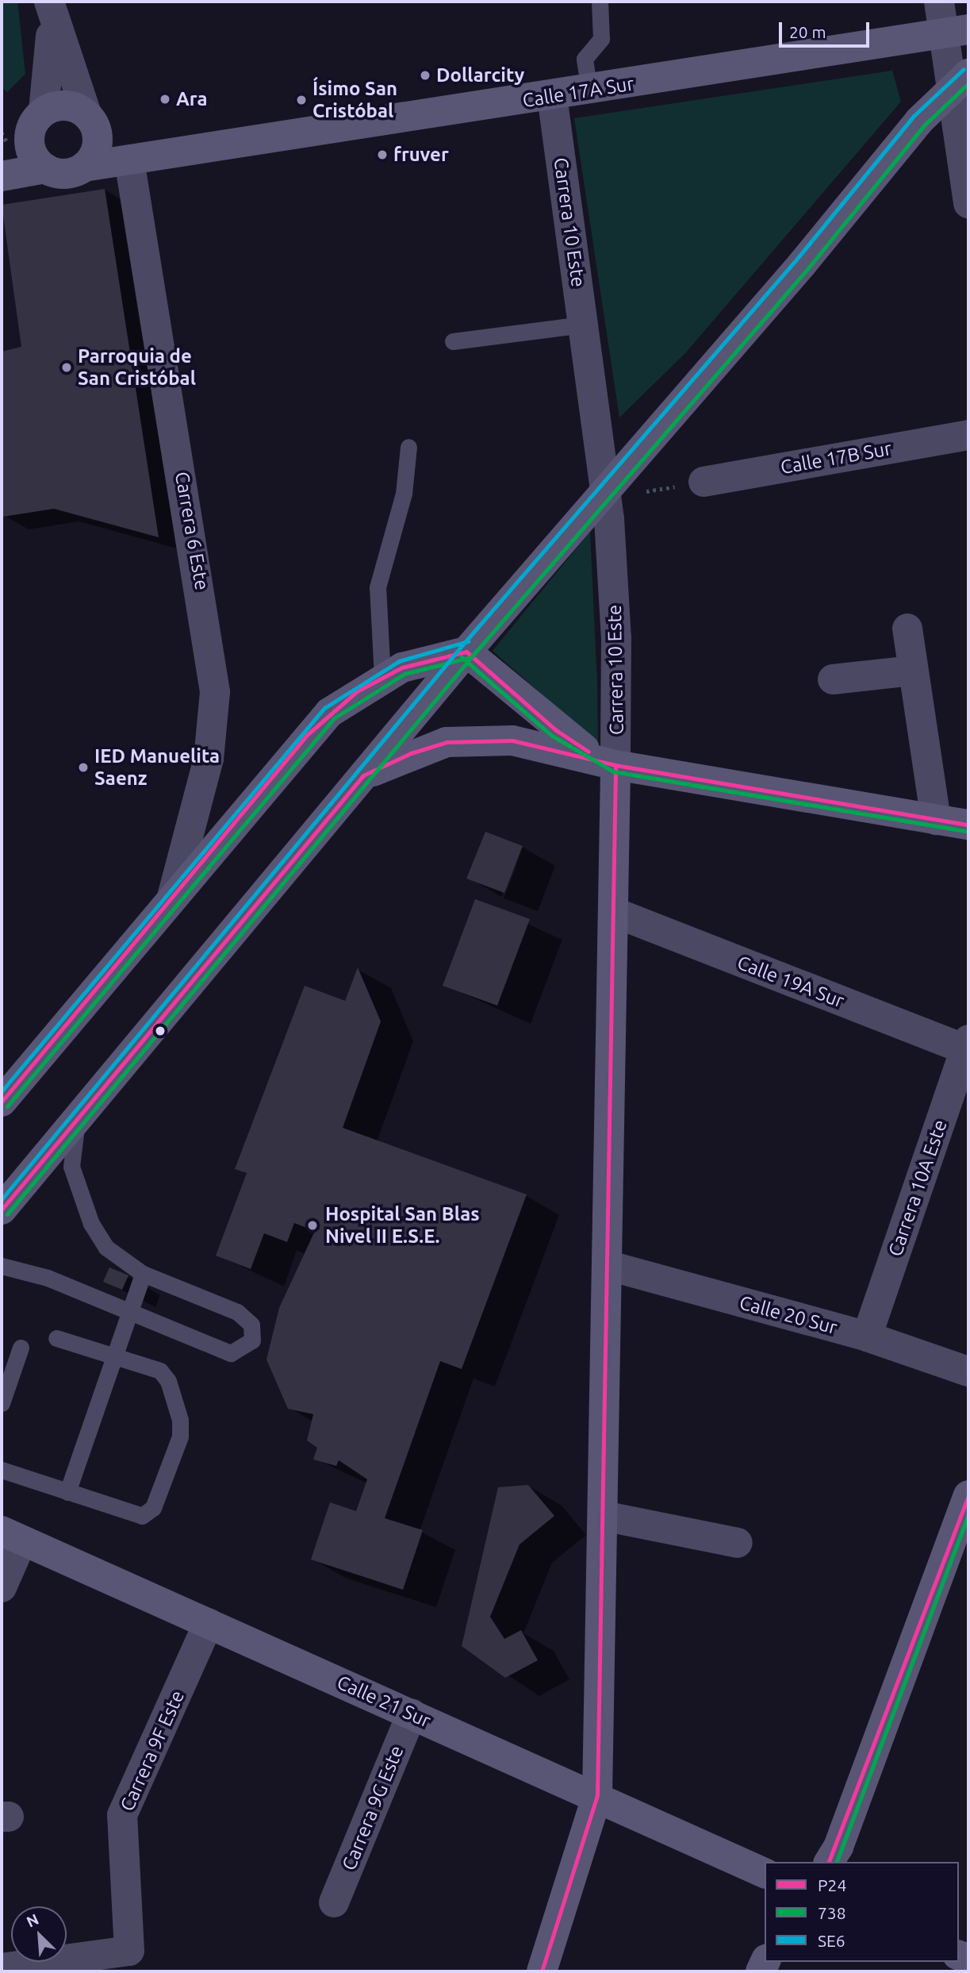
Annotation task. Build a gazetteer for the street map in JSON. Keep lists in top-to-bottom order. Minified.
{"streets":{"street":["Calle 17A Sur","Carrera 10 Este","Calle 17B Sur","Carrera 6 Este","Calle 19A Sur","Carrera 10A Este","Calle 20 Sur","Calle 21 Sur","Carrera 9F Este","Carrera 9G Este"]},"crossings":[["Calle 17A Sur","Carrera 10 Este"],["Calle 17A Sur","Carrera 6 Este"],["Carrera 10 Este","Calle 19A Sur"],["Carrera 10 Este","Calle 20 Sur"],["Carrera 10 Este","Calle 21 Sur"],["Calle 19A Sur","Carrera 10A Este"],["Carrera 10A Este","Calle 20 Sur"],["Calle 21 Sur","Carrera 9F Este"],["Calle 21 Sur","Carrera 9G Este"]],"places":["Dollarcity","Ara","Ísimo San Cristóbal","fruver","Parroquia de San Cristóbal","IED Manuelita Saenz","Hospital San Blas Nivel II E.S.E."],"lines":["transit line SE6","transit line 738","transit line P24"],"legend":["P24","738","SE6"],"scale_bar":"20 m","north":"top left"}
